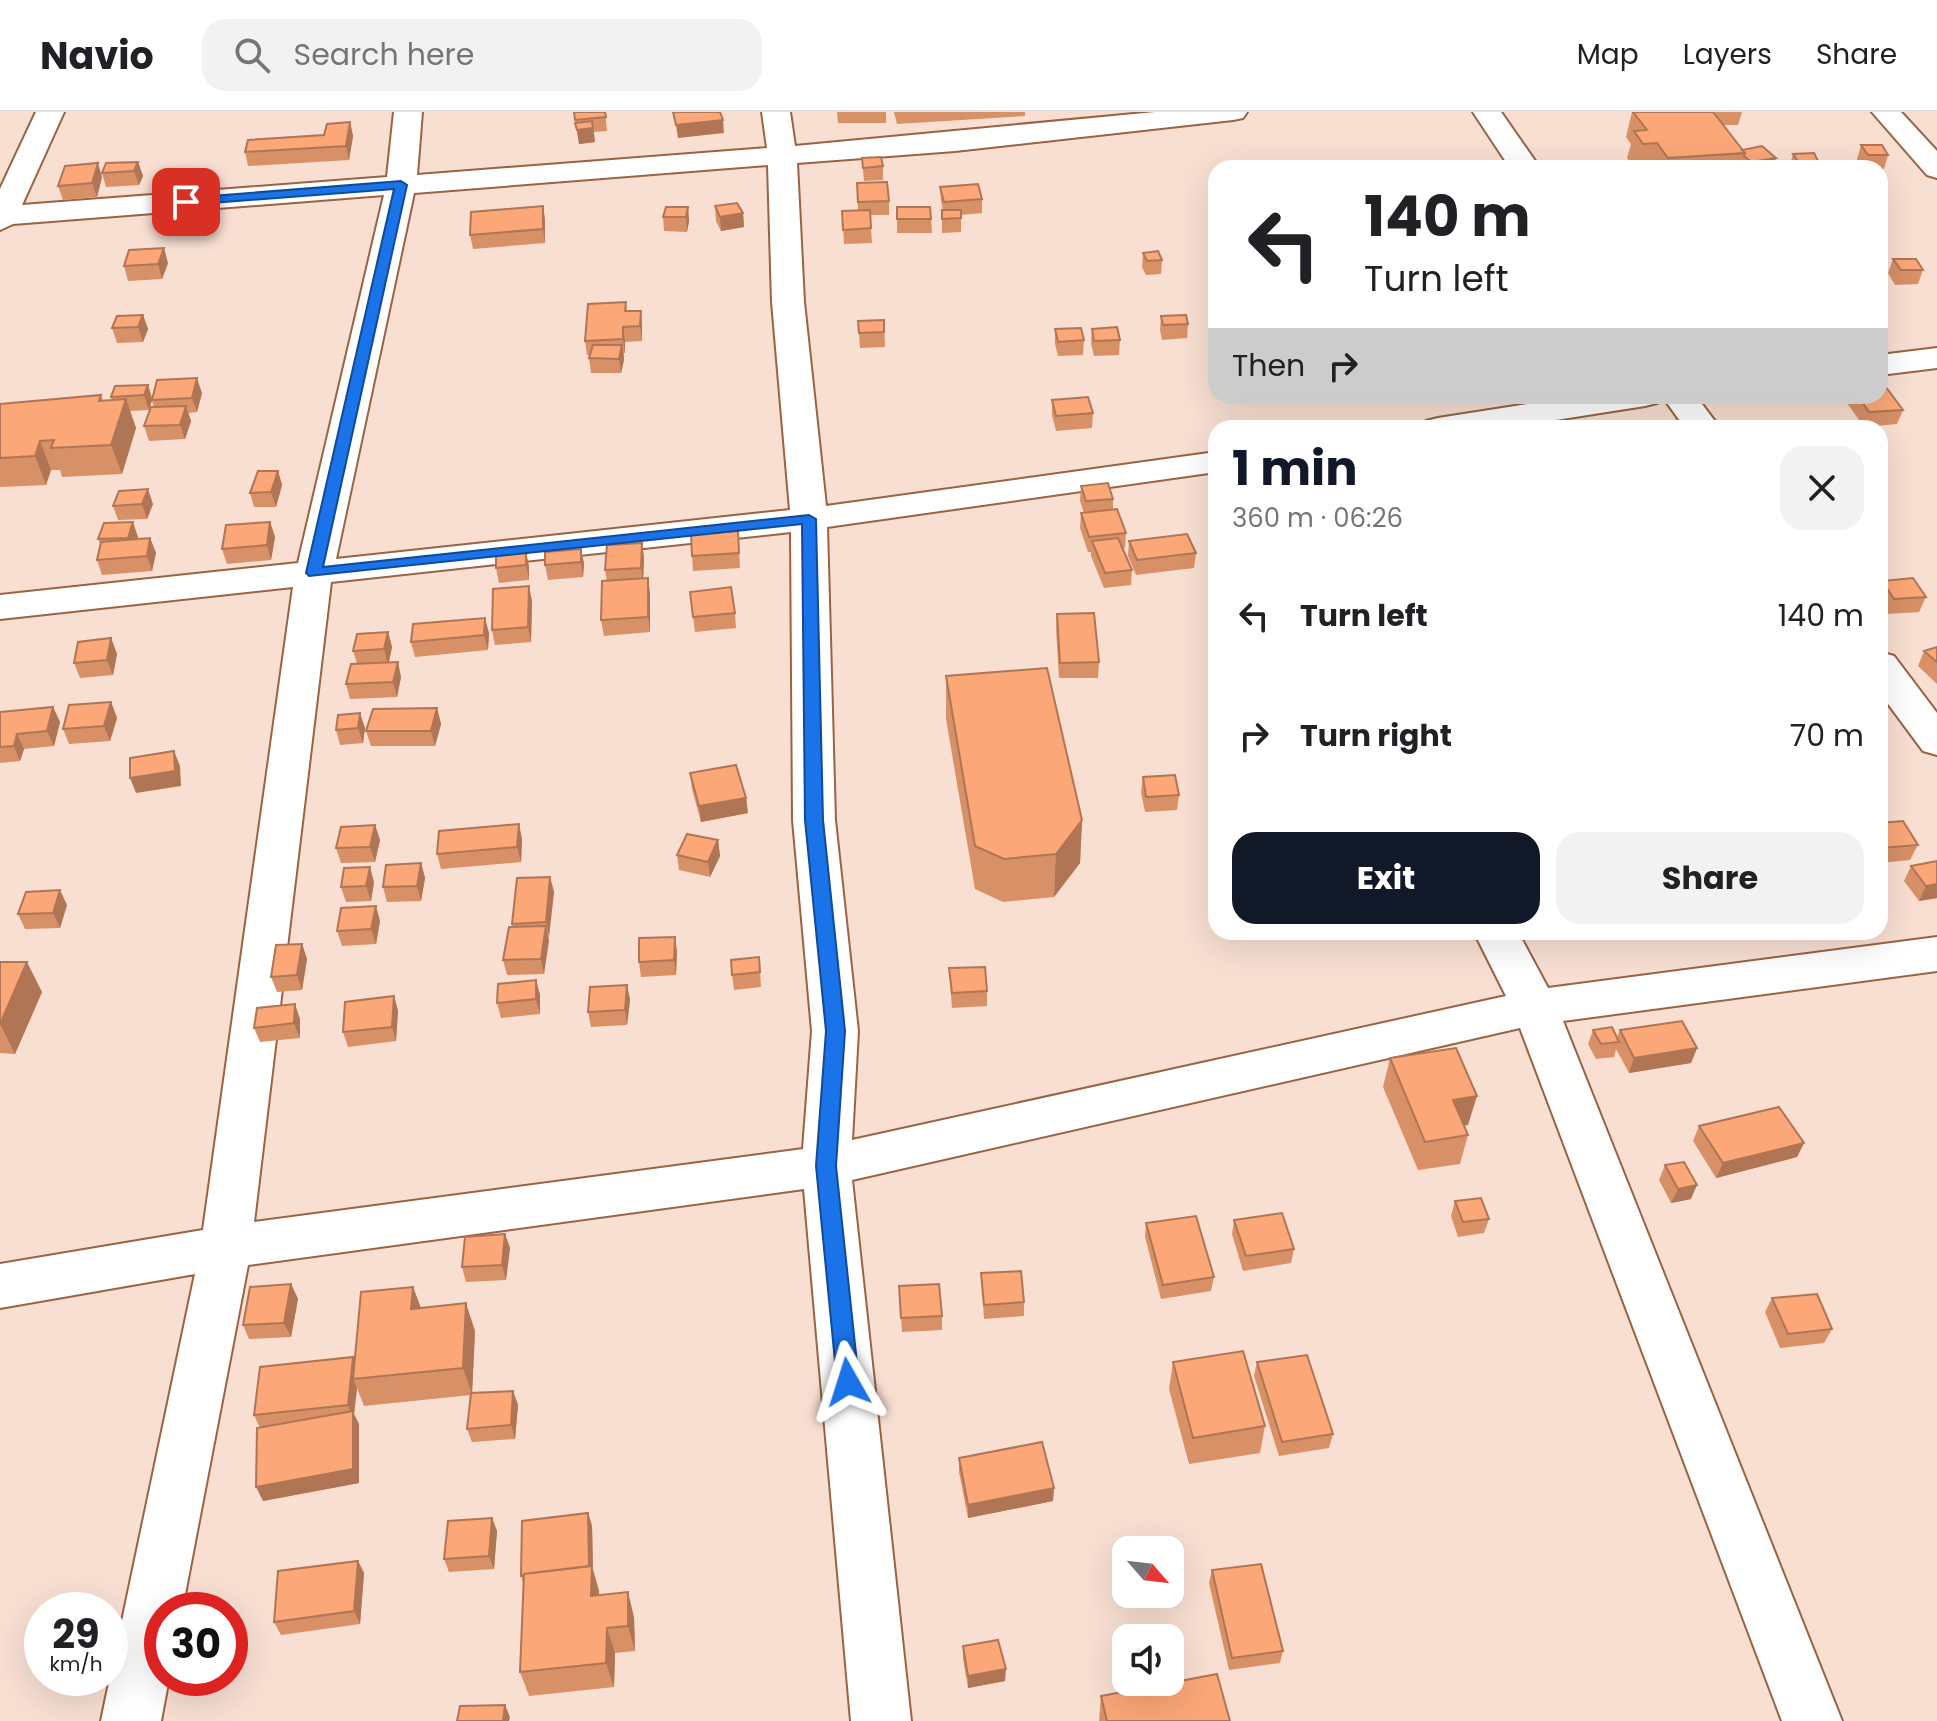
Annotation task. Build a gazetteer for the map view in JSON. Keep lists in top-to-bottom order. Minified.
{"north":"bottom right","page":{"header":"Navio","search":"Search here","nav":["Map","Layers","Share"],"turn":["140 m","Turn left"],"then":"Then","heading":["1 min","360 m · 06:26"],"list":[{"name":"Turn left","value":"140 m"},{"name":"Turn right","value":"70 m"}],"buttons":["Exit","Share"],"speed":"29 km/h","limit":"30"}}
